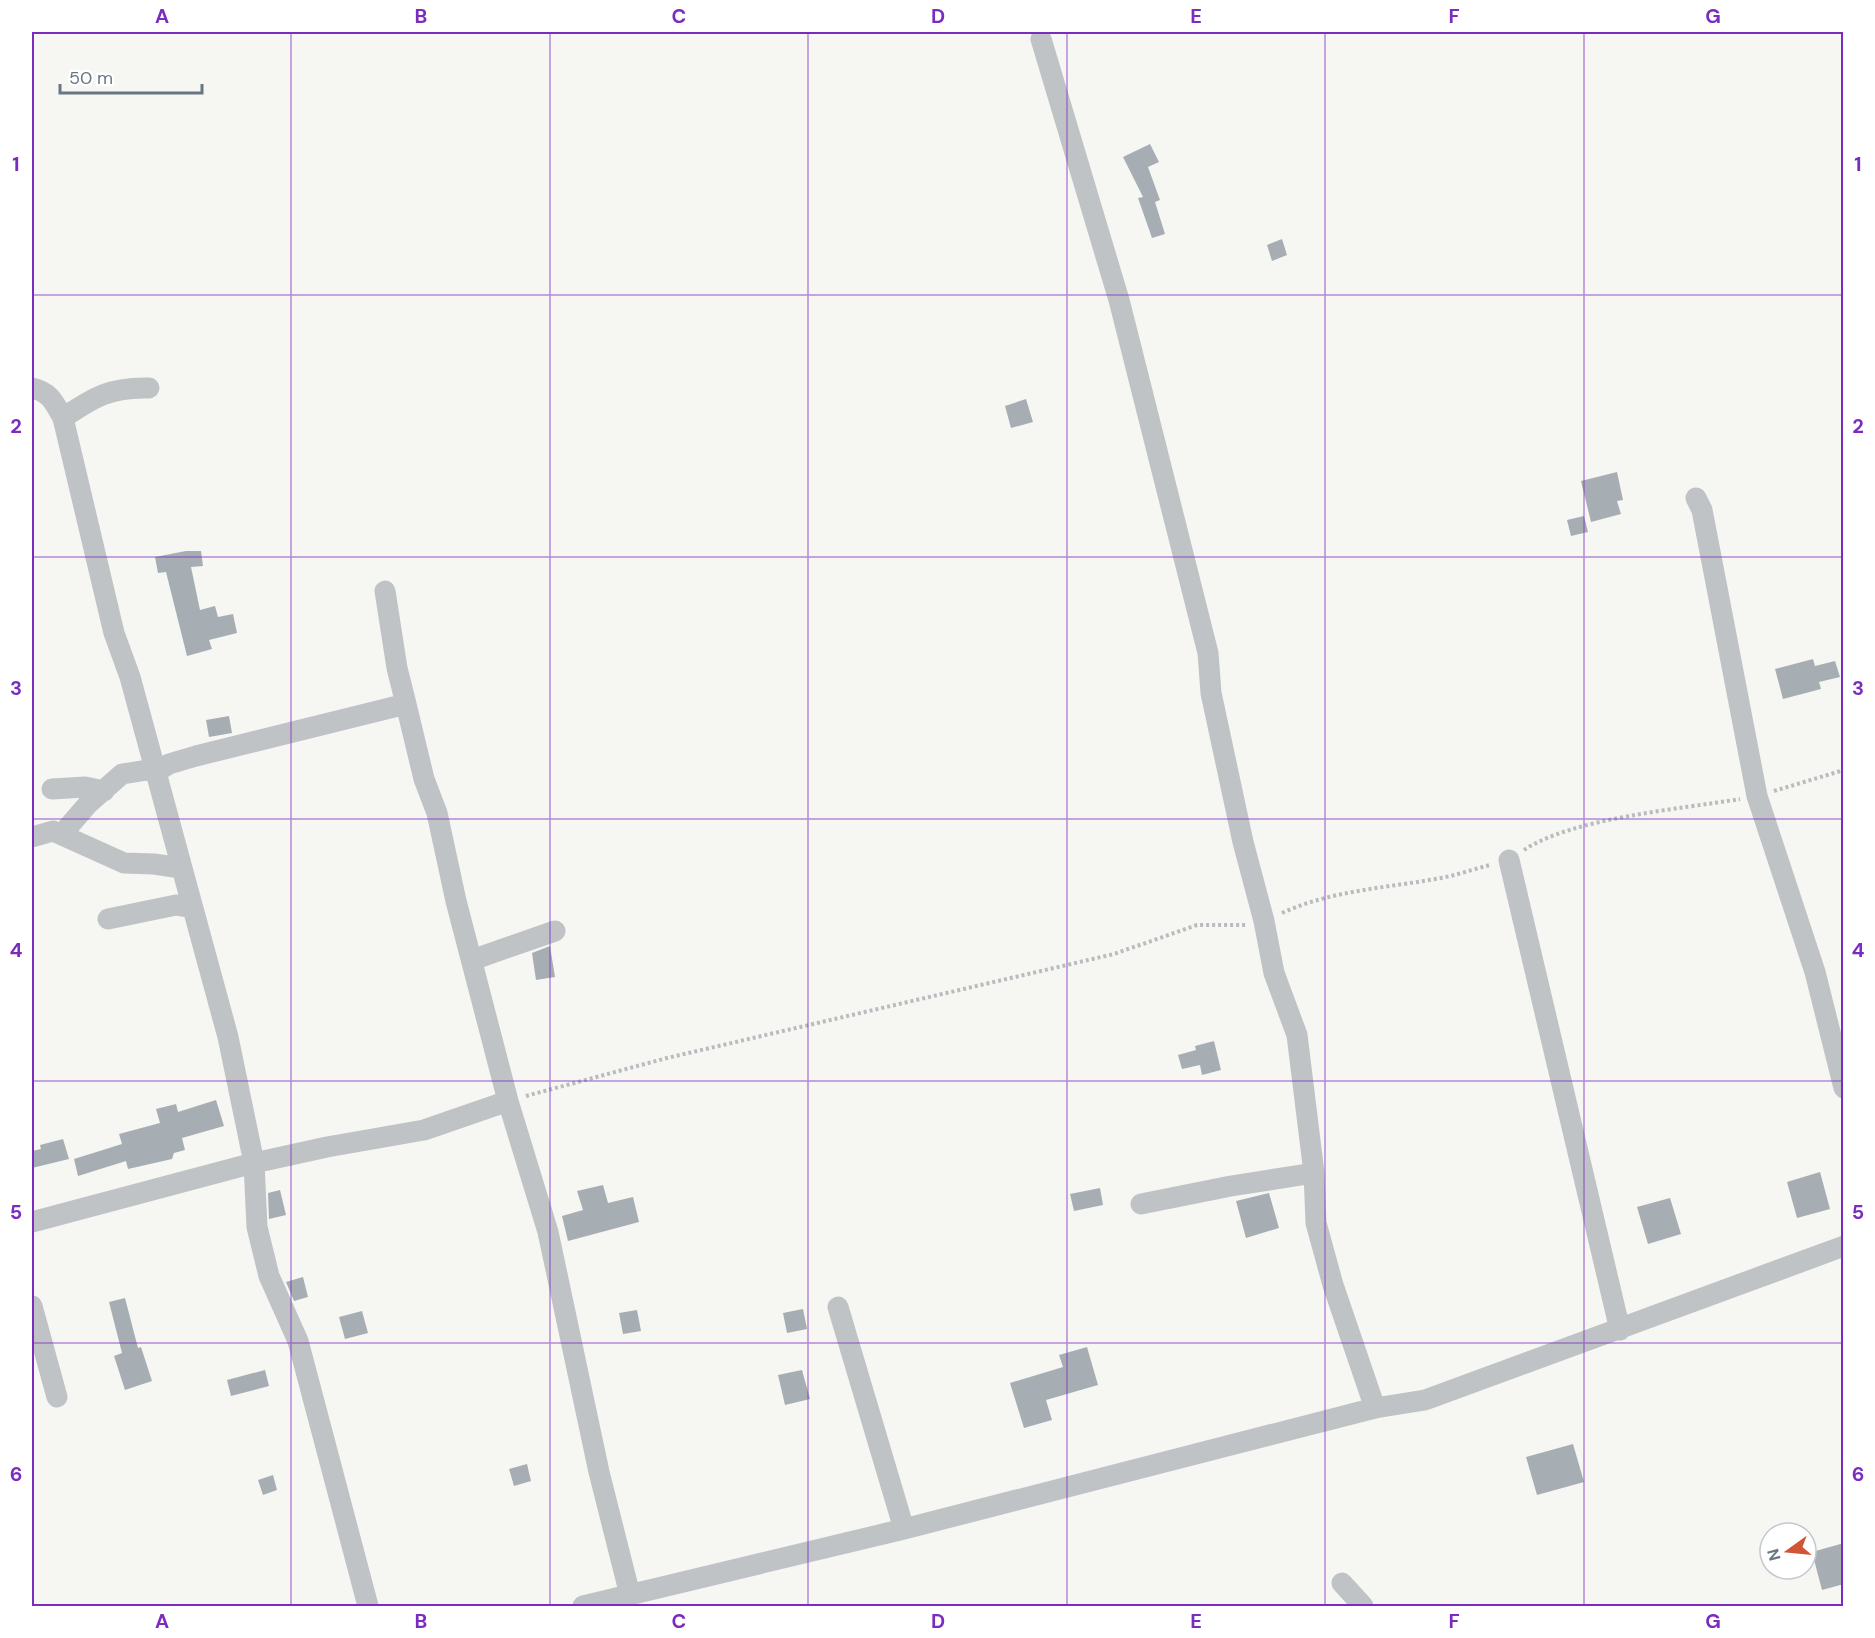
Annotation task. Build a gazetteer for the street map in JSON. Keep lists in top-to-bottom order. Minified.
{"scale_bar":"50 m","north":"left","grid":{"columns":["A","B","C","D","E","F","G"],"rows":["1","2","3","4","5","6"]}}
